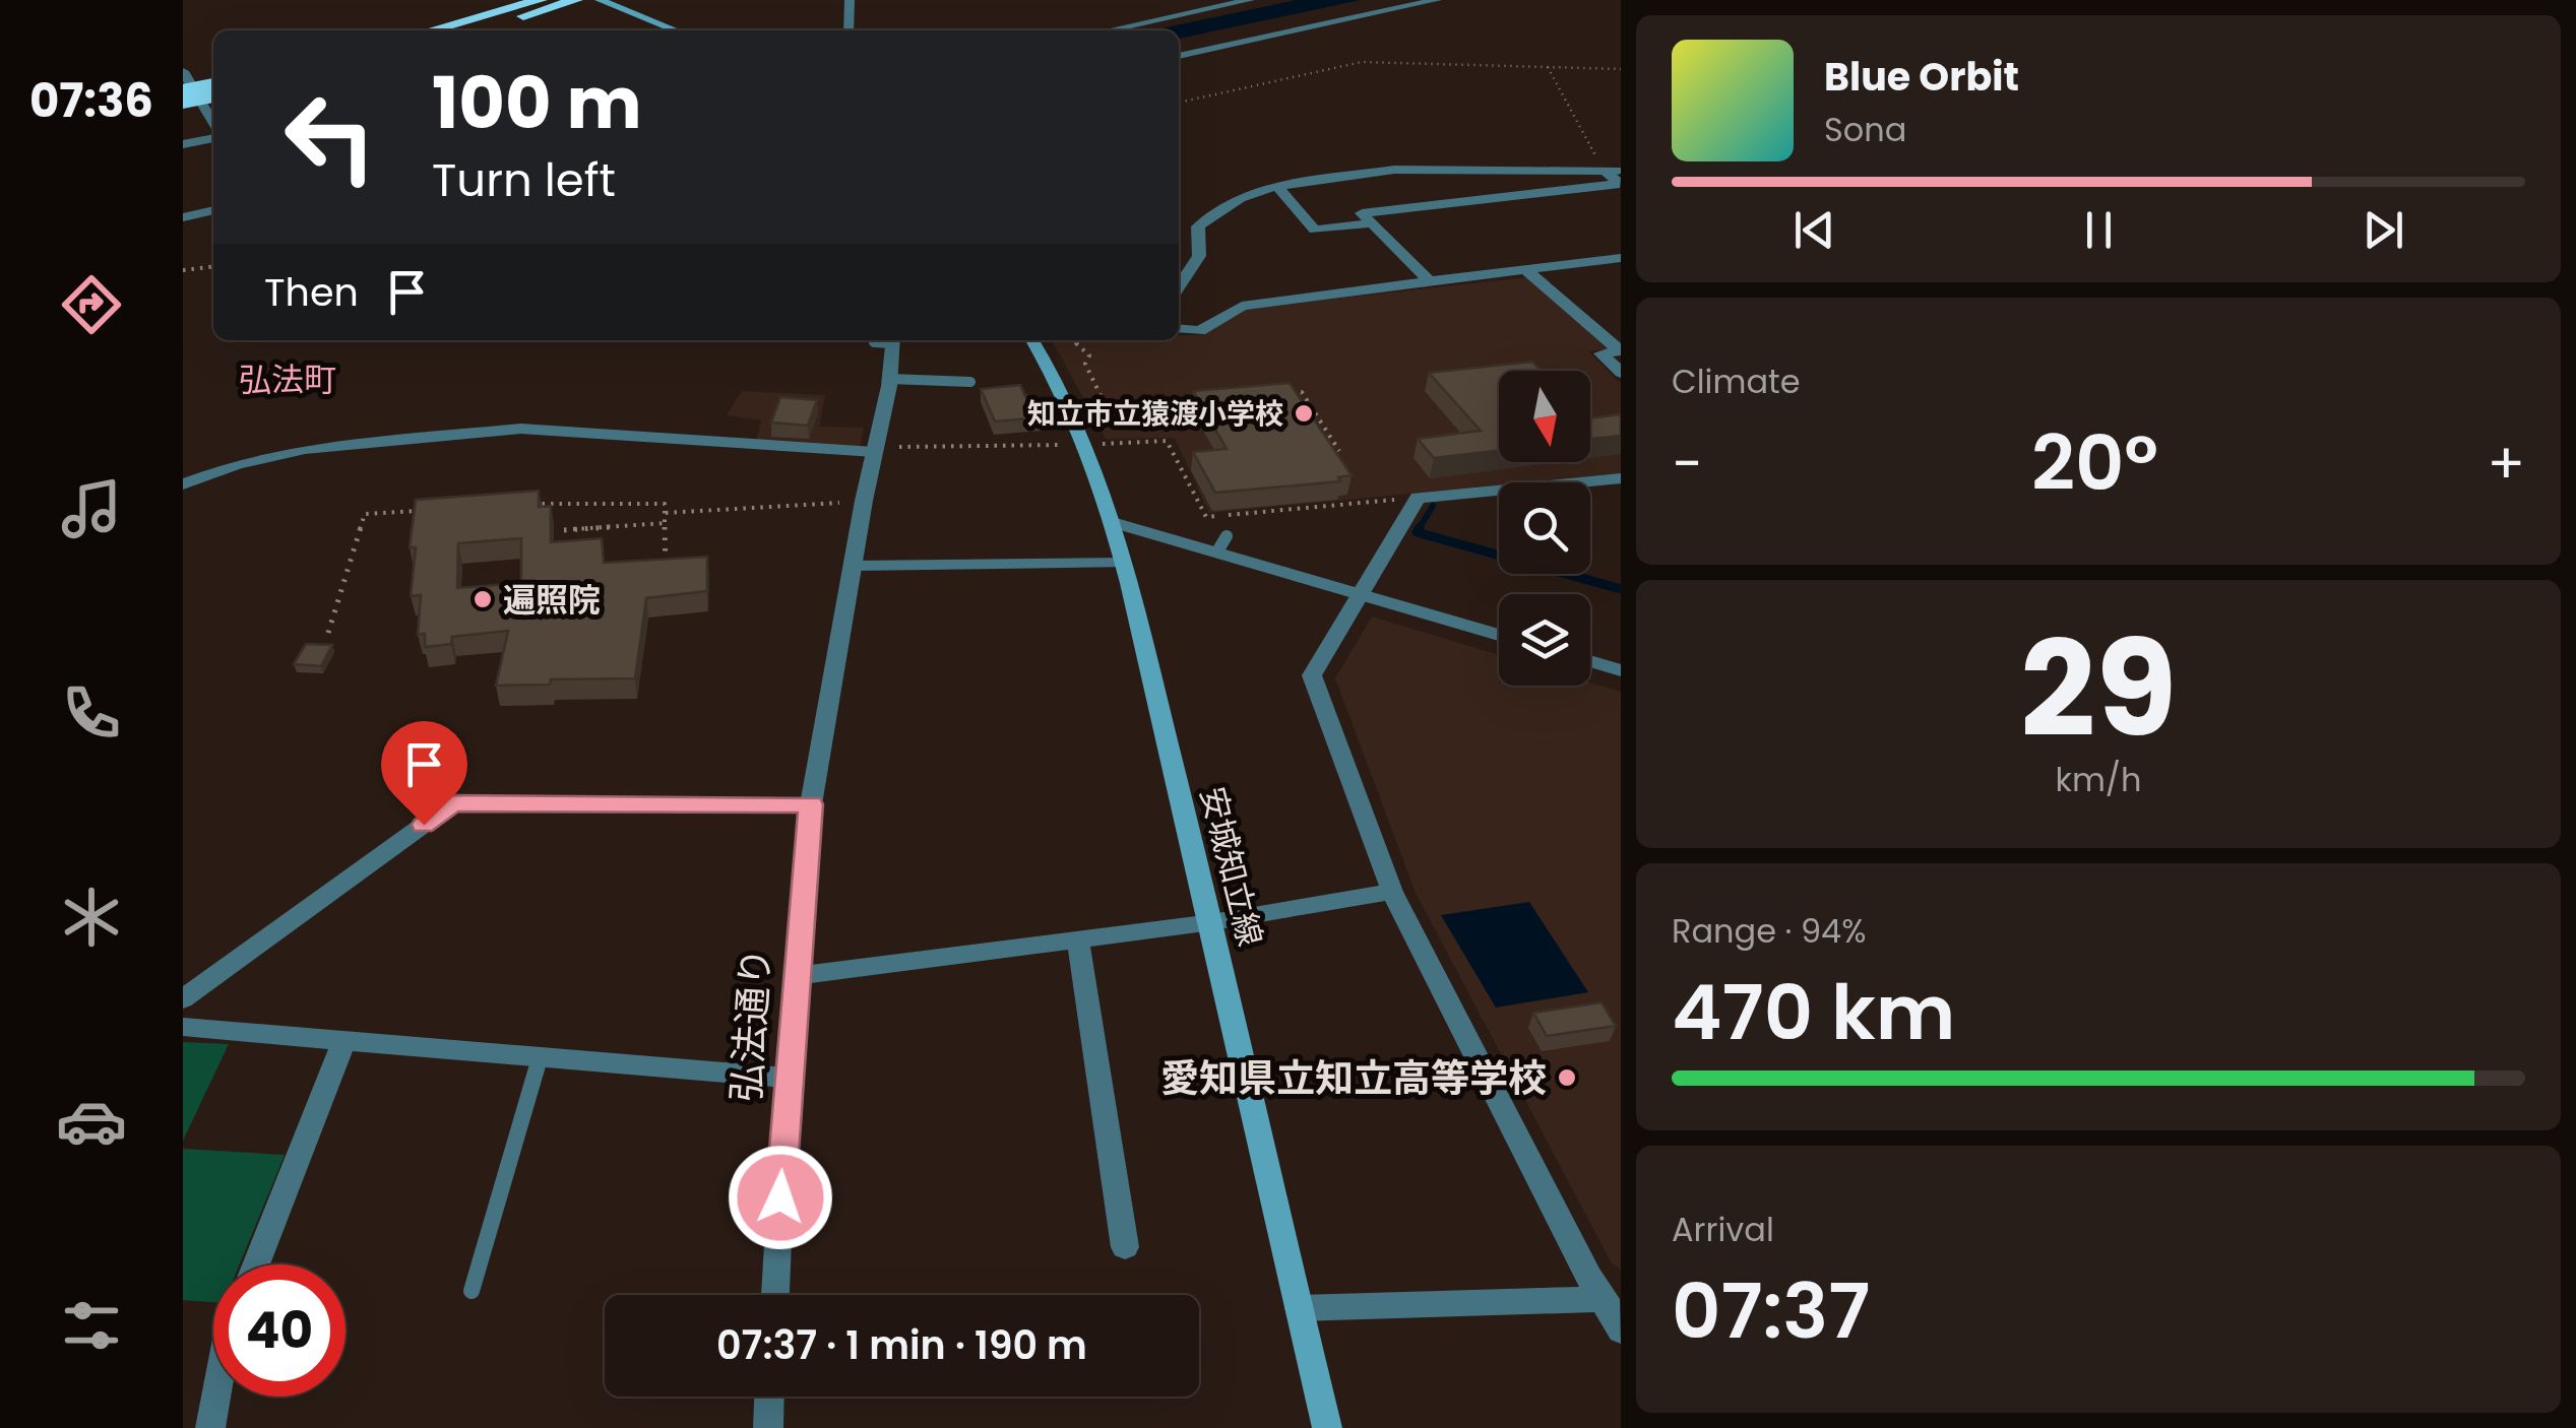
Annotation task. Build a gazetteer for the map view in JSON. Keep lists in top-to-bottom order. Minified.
{"streets":{"main road":["安城知立線"],"street":["弘法通り"]},"districts":["弘法町"],"places":["知立市立猿渡小学校","遍照院","愛知県立知立高等学校"],"north":"bottom","page":{"tabs":"07:36","turn":["100 m","Turn left"],"song":["Blue Orbit","Sona"],"then":"Then","tile":["Climate",["29","km/h"],["Range · 94%","470 km"],["Arrival","07:37"]],"heat":["−","20°","+"],"limit":"40","trip":"07:37 · 1 min · 190 m"}}
